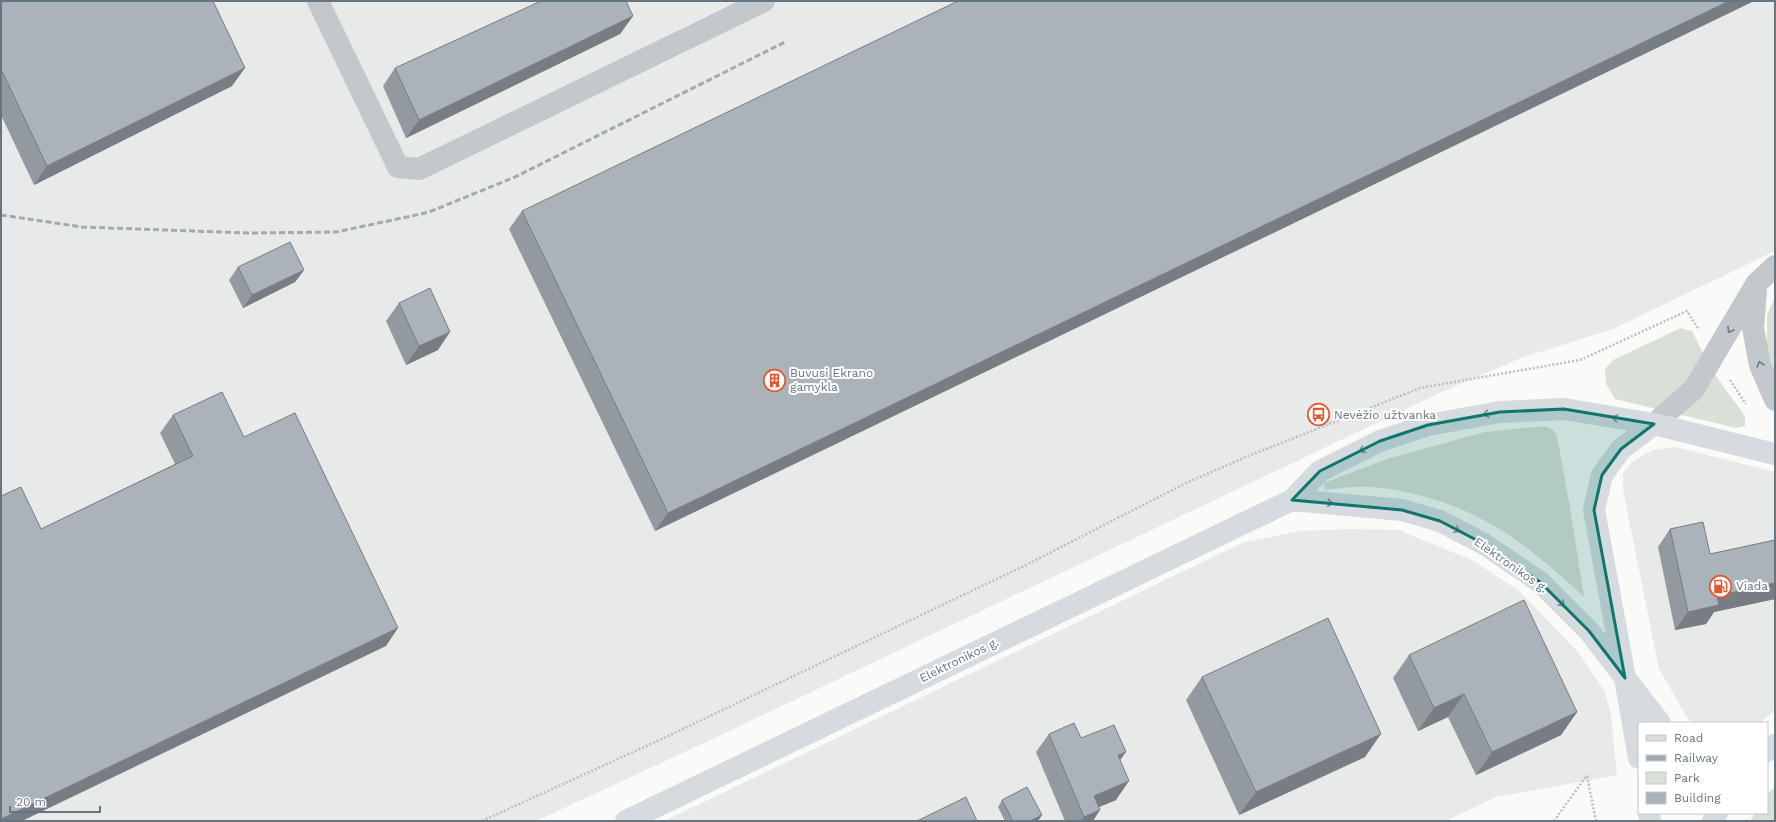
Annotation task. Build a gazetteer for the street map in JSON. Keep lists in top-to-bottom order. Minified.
{"streets":{"main road":["Elektronikos g."]},"places":{"building":["Buvusi Ekrano gamykla"],"bus stop":["Nevėžio užtvanka"],"fuel station":["Viada"]},"legend":["Road","Railway","Park","Building"],"scale_bar":"20 m"}
